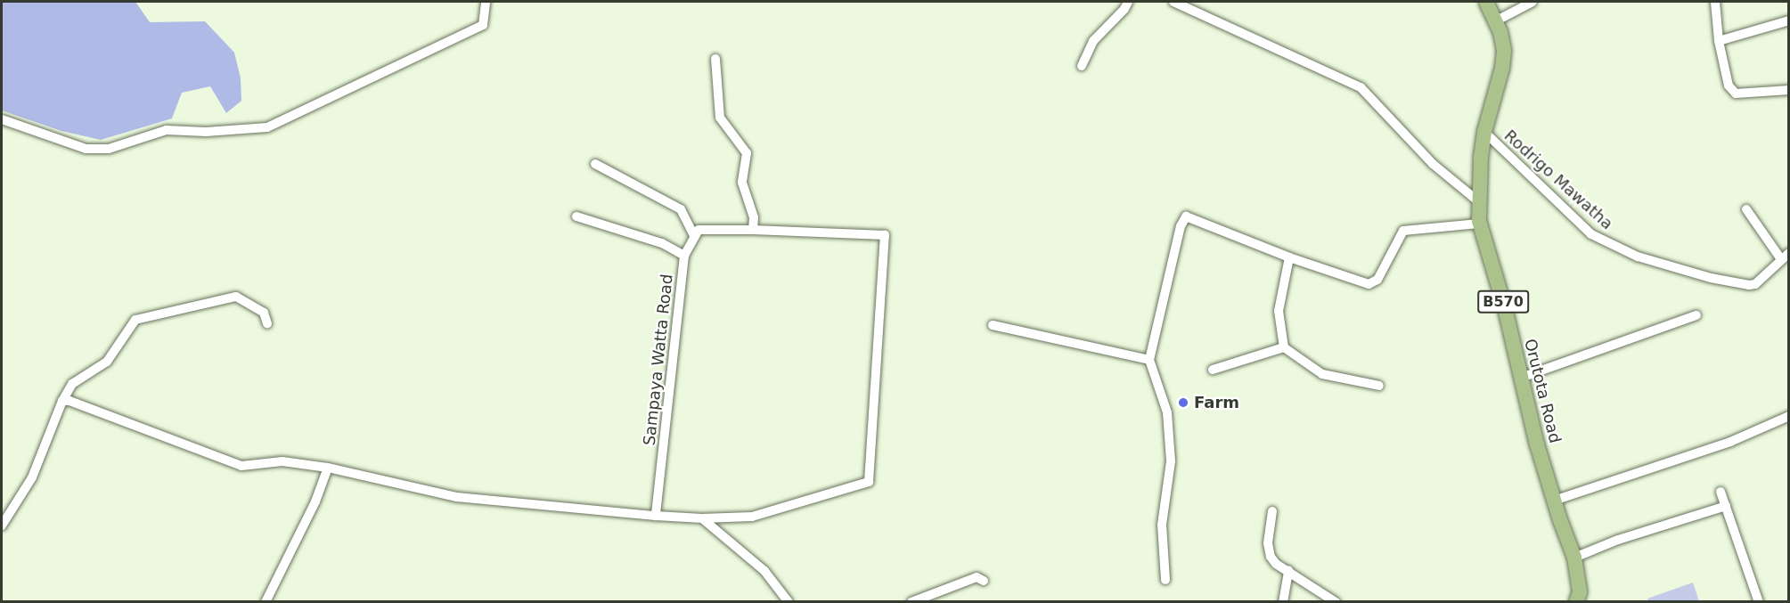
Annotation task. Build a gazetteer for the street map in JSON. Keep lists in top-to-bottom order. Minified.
{"streets":{"main road":["B570","Orutota Road"],"street":["Rodrigo Mawatha","Sampaya Watta Road"]},"crossings":[["Rodrigo Mawatha","Orutota Road"]],"places":["Farm"]}
